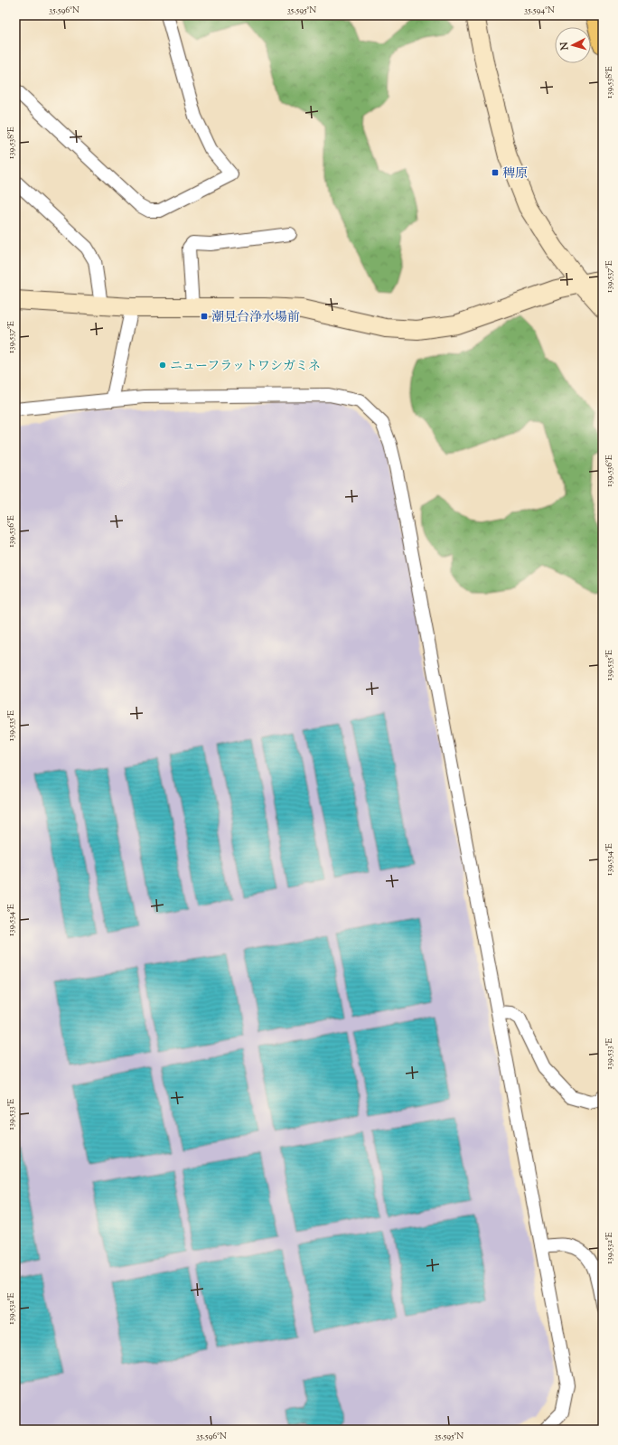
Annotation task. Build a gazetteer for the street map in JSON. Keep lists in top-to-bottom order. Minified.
{"places":{"transit":["稗原","潮見台浄水場前"],"other":["ニューフラットワシガミネ"]},"north":"left","coordinates":["35.596°N","35.595°N","35.594°N","139.538°E","139.537°E","139.536°E","139.535°E","139.534°E","139.533°E","139.532°E"]}
